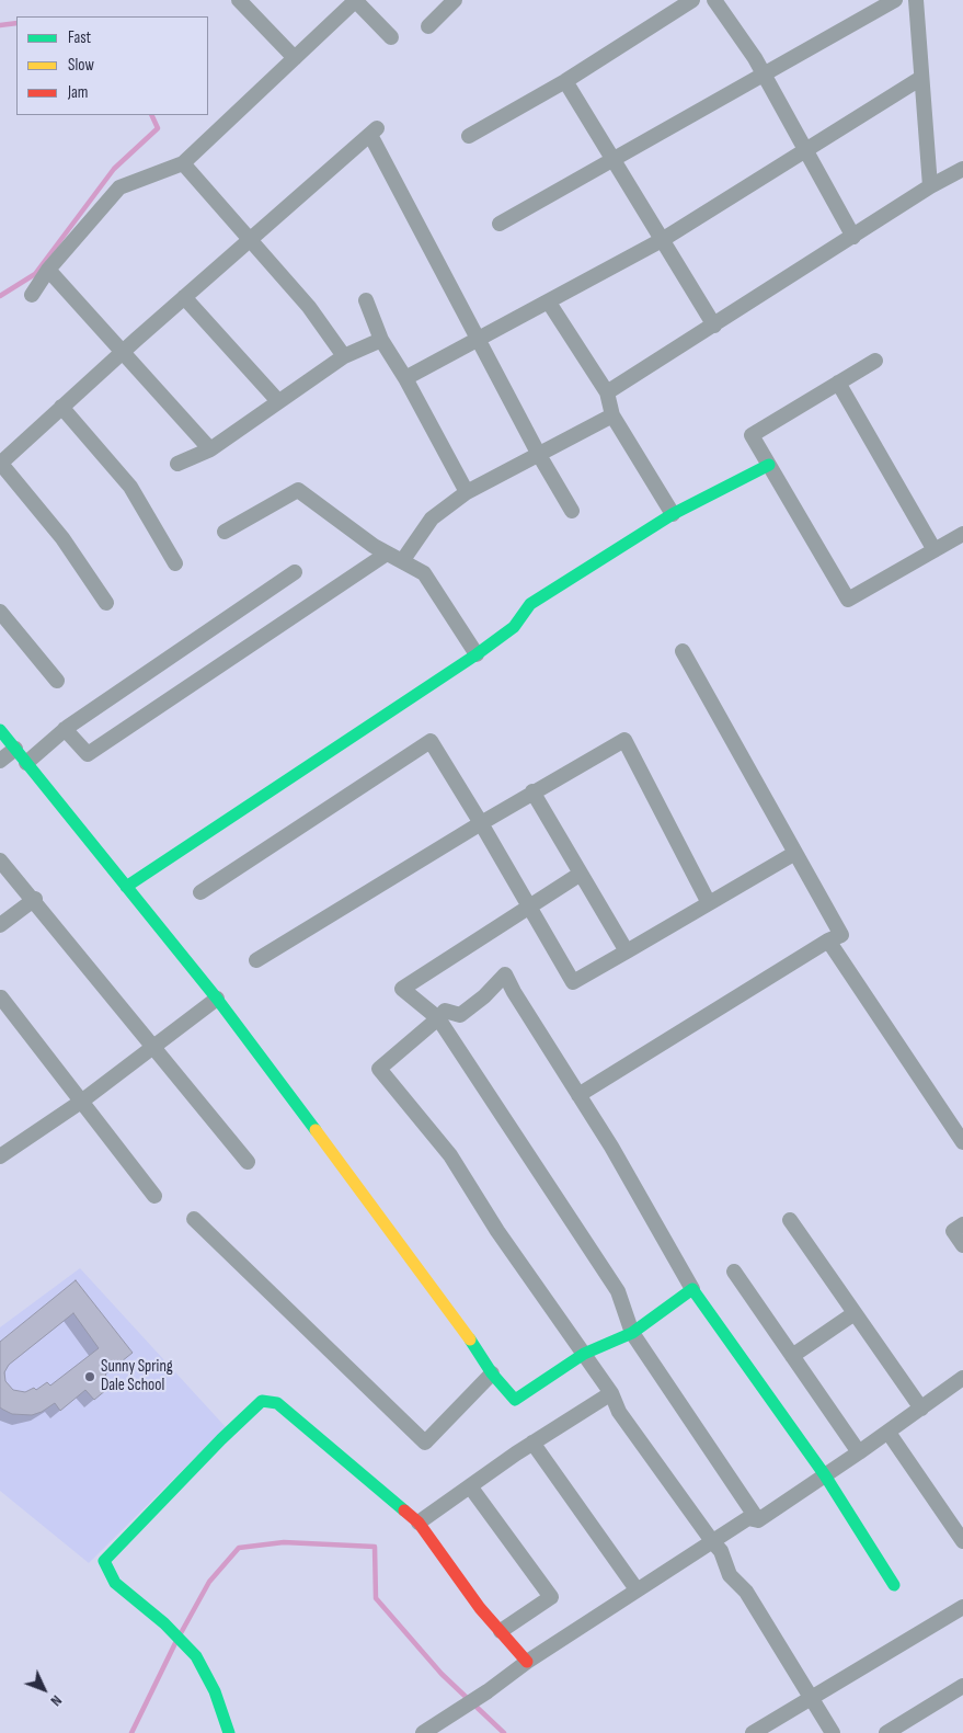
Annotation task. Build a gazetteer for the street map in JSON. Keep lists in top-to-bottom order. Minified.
{"places":["Sunny Spring Dale School"],"legend":["Fast","Slow","Jam"],"north":"bottom right"}
